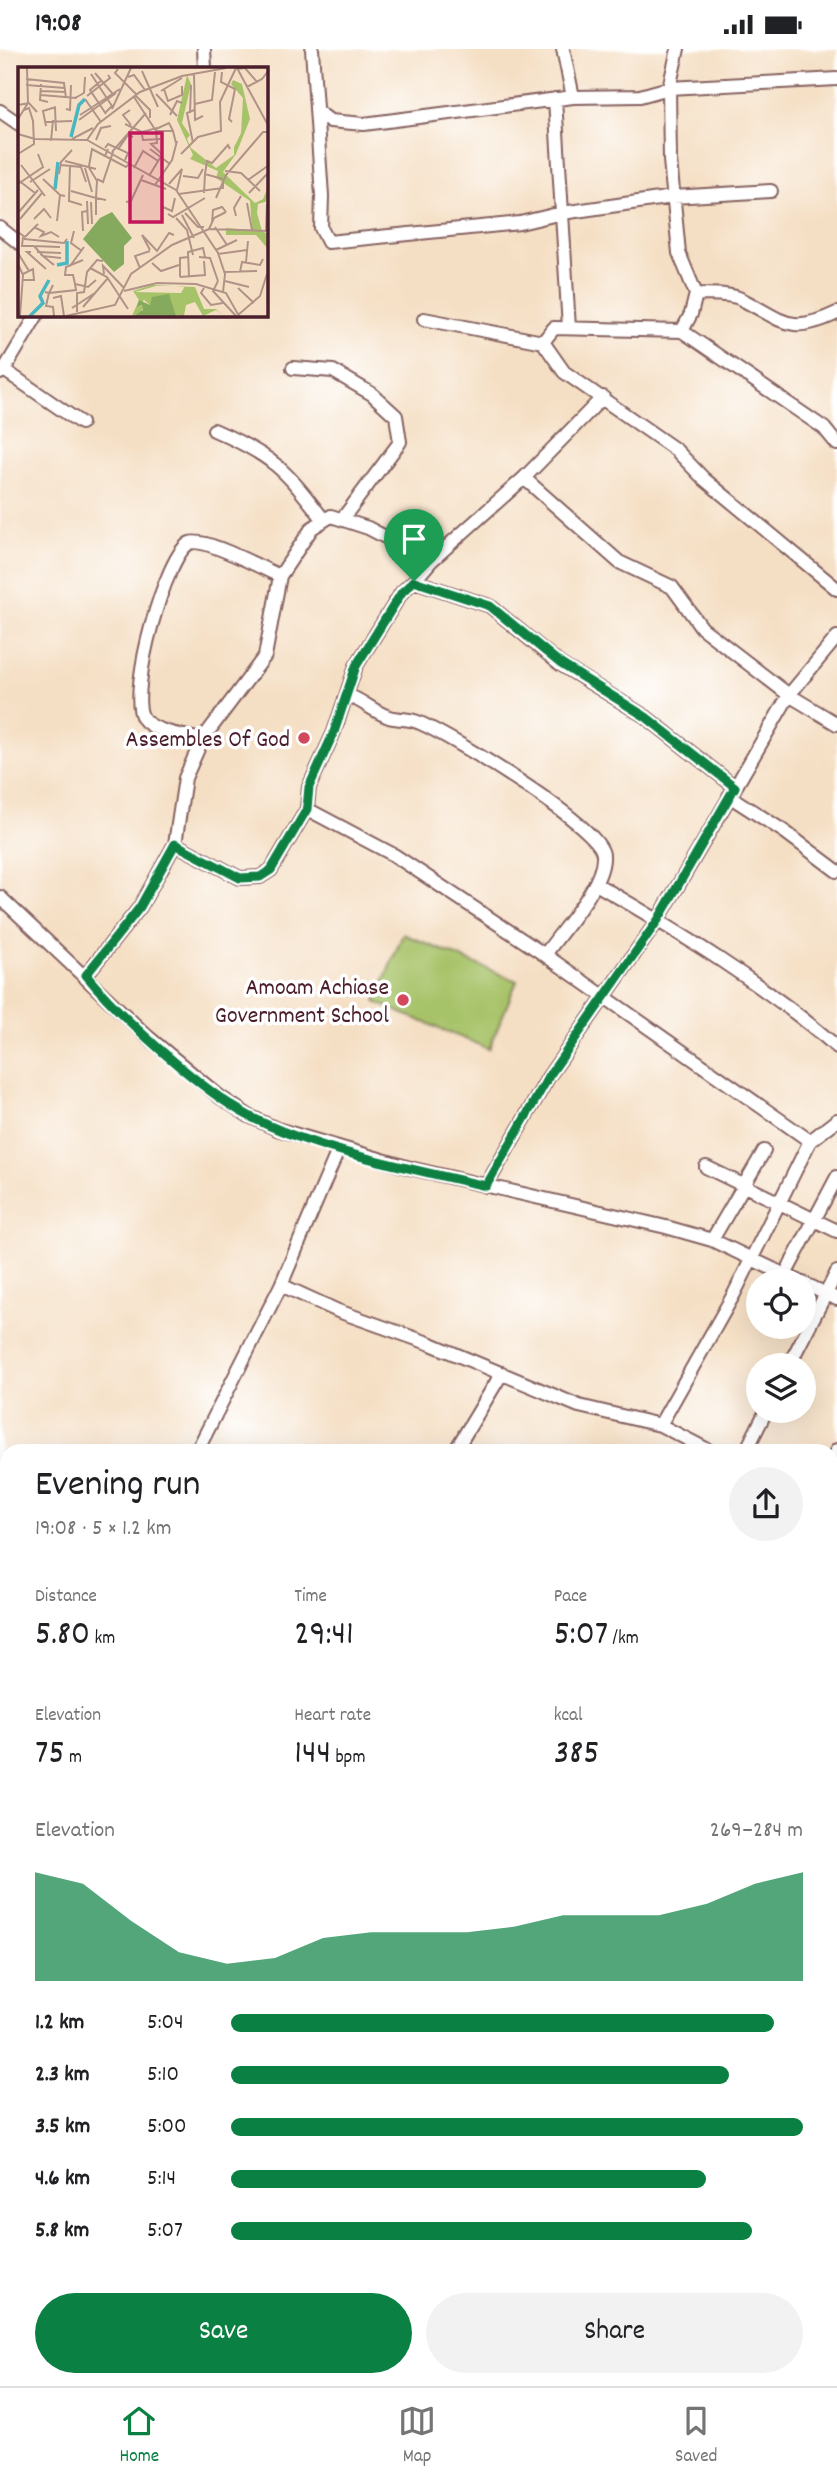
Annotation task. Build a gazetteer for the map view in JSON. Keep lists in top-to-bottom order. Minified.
{"places":["Assembles Of God","Amoam Achiase Government School"],"page":{"status":"19:08","heading":["Evening run","19:08 · 5 × 1.2 km"],"stats":[["Distance","5.80 km"],["Time","29:41"],["Pace","5:07 /km"],["Elevation","75 m"],["Heart rate","144 bpm"],["kcal","385"]],"chart":["Elevation","269–284 m"],"list":[{"name":"1.2 km","note":"5:04"},{"name":"2.3 km","note":"5:10"},{"name":"3.5 km","note":"5:00"},{"name":"4.6 km","note":"5:14"},{"name":"5.8 km","note":"5:07"}],"buttons":["Save","Share"],"tabs":["Home","Map","Saved"]}}
